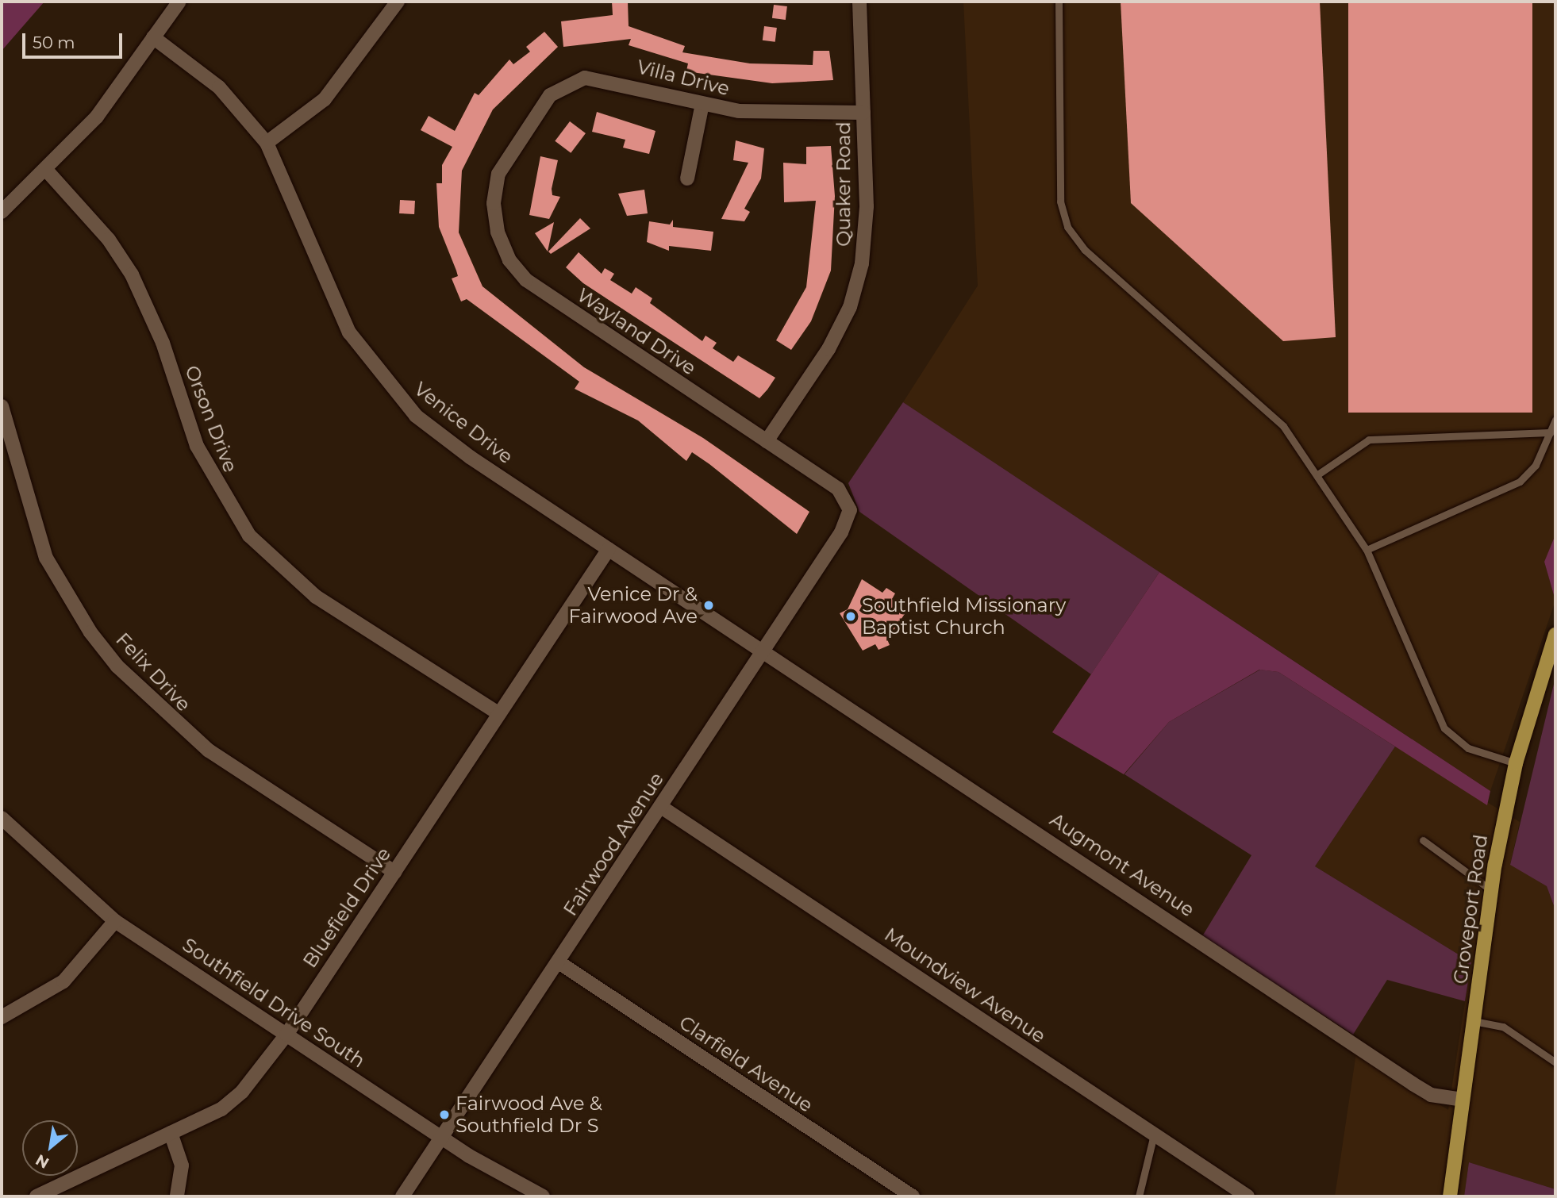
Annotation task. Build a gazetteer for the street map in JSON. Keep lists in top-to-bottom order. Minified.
{"streets":{"main road":["Groveport Road"],"street":["Villa Drive","Quaker Road","Wayland Drive","Orson Drive","Venice Drive","Felix Drive","Fairwood Avenue","Augmont Avenue","Bluefield Drive","Moundview Avenue","Southfield Drive South","Clarfield Avenue"]},"crossings":[["Villa Drive","Quaker Road"],["Villa Drive","Wayland Drive"],["Quaker Road","Wayland Drive"],["Wayland Drive","Fairwood Avenue"],["Orson Drive","Bluefield Drive"],["Venice Drive","Fairwood Avenue"],["Venice Drive","Augmont Avenue"],["Venice Drive","Bluefield Drive"],["Felix Drive","Bluefield Drive"],["Fairwood Avenue","Augmont Avenue"],["Fairwood Avenue","Moundview Avenue"],["Fairwood Avenue","Southfield Drive South"],["Fairwood Avenue","Clarfield Avenue"],["Augmont Avenue","Groveport Road"],["Bluefield Drive","Southfield Drive South"]],"places":["Venice Dr & Fairwood Ave","Southfield Missionary Baptist Church","Fairwood Ave & Southfield Dr S"],"scale_bar":"50 m","north":"bottom left"}
